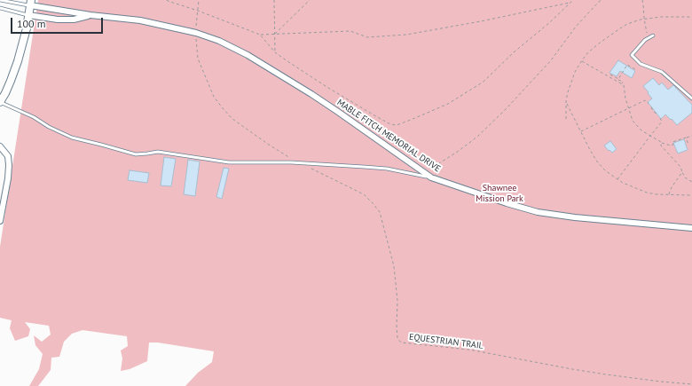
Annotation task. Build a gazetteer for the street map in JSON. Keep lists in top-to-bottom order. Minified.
{"streets":{"street":["MABLE FITCH MEMORIAL DRIVE"],"path":["EQUESTRIAN TRAIL"]},"parks":["Shawnee Mission Park"],"scale_bar":"100 m"}
